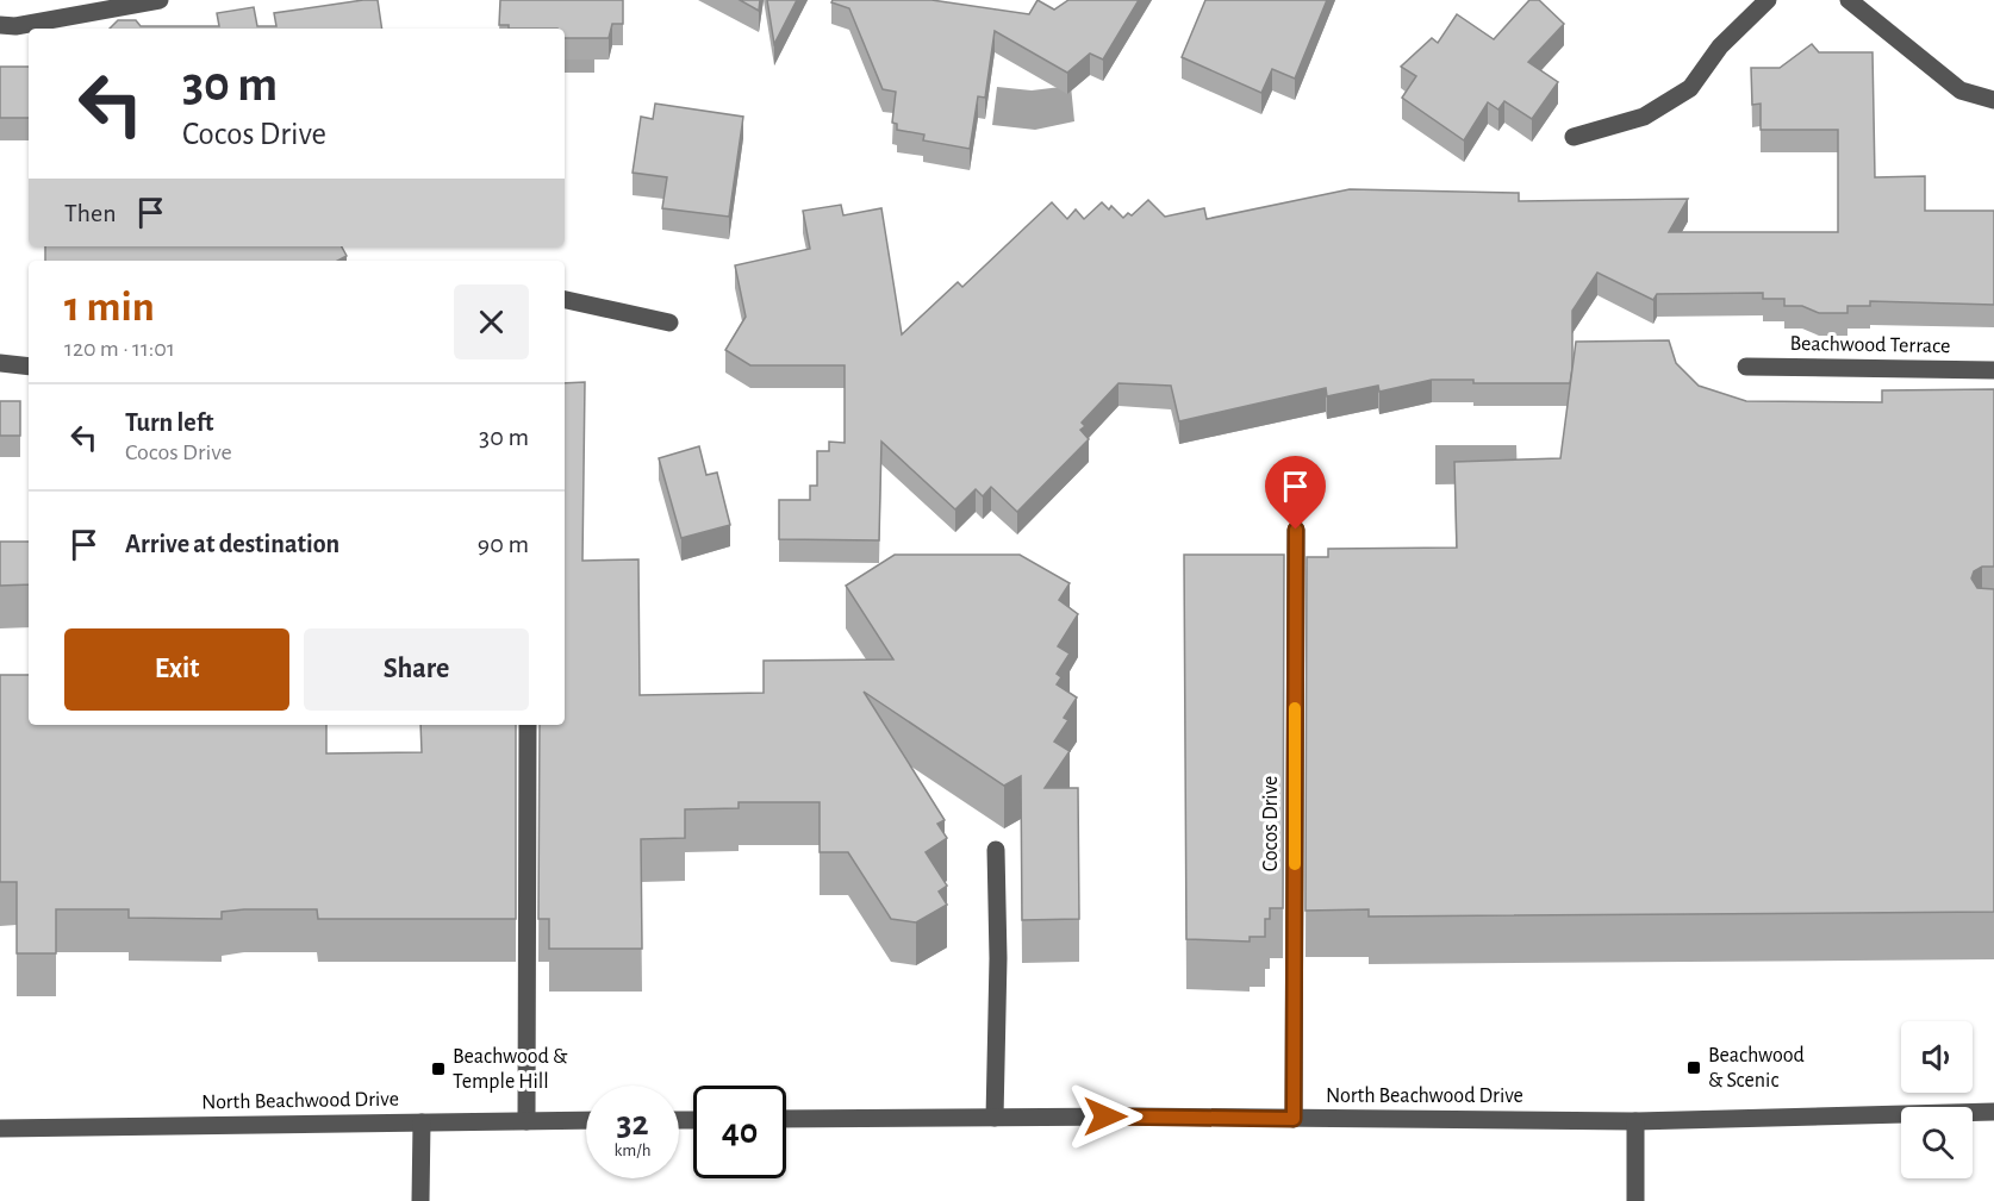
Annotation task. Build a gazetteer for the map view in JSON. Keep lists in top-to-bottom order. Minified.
{"streets":{"street":["Beachwood Terrace","Cocos Drive","North Beachwood Drive"]},"crossings":[["Cocos Drive","North Beachwood Drive"]],"places":{"transit":["Beachwood & Scenic","Beachwood & Temple Hill"]},"page":{"turn":["30 m","Cocos Drive"],"then":"Then","heading":["1 min","120 m · 11:01"],"list":[{"name":"Turn left","note":"Cocos Drive","value":"30 m"},{"name":"Arrive at destination","value":"90 m"}],"buttons":["Exit","Share"],"speed":"32 km/h","limit":"40"}}
